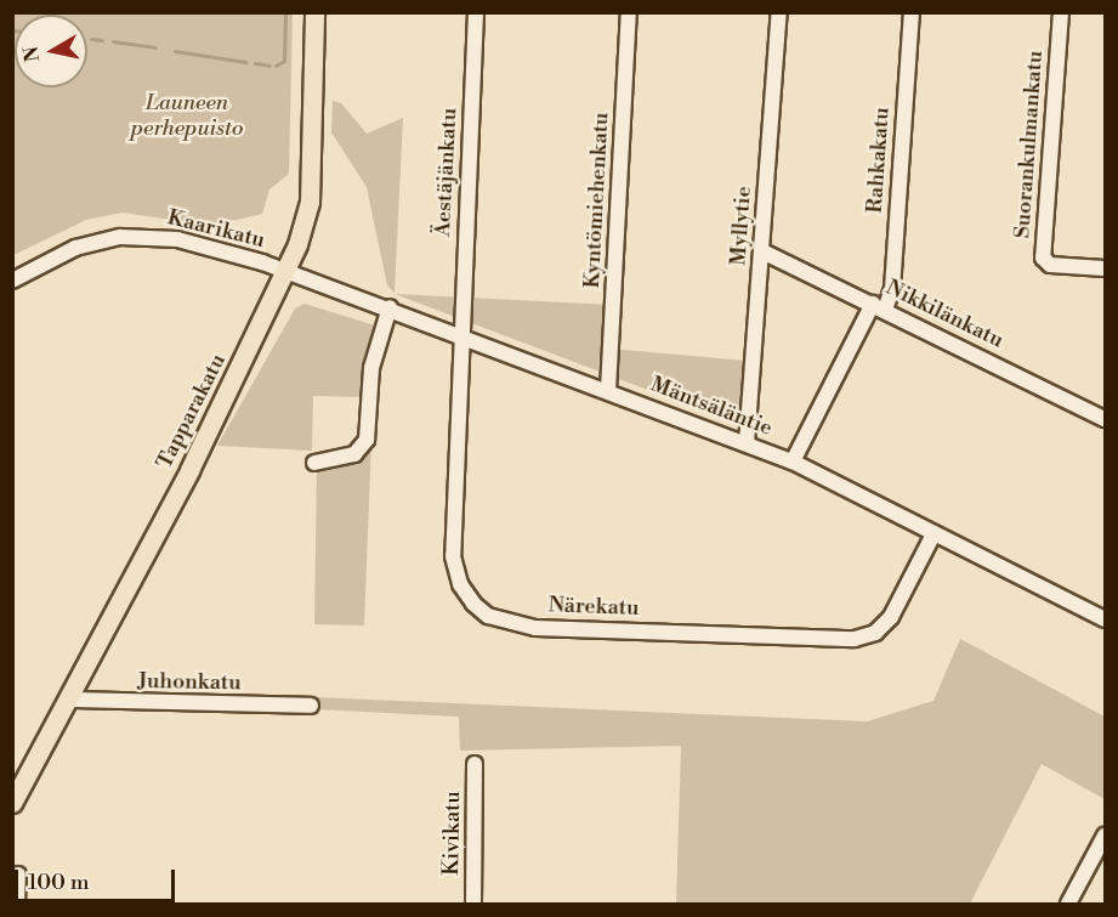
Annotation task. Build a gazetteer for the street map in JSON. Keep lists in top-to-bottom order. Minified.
{"streets":{"main road":["Tapparakatu"],"street":["Suorankulmankatu","Rahkakatu","Äestäjänkatu","Kyntömiehenkatu","Myllytie","Kaarikatu","Nikkilänkatu","Mäntsäläntie","Närekatu","Juhonkatu","Kivikatu"]},"crossings":[["Rahkakatu","Nikkilänkatu"],["Rahkakatu","Mäntsäläntie"],["Äestäjänkatu","Mäntsäläntie"],["Äestäjänkatu","Närekatu"],["Kyntömiehenkatu","Mäntsäläntie"],["Myllytie","Nikkilänkatu"],["Myllytie","Mäntsäläntie"],["Kaarikatu","Mäntsäläntie"],["Kaarikatu","Tapparakatu"],["Mäntsäläntie","Tapparakatu"],["Mäntsäläntie","Närekatu"],["Tapparakatu","Juhonkatu"]],"parks":["Launeen perhepuisto"],"scale_bar":"100 m","north":"left"}
